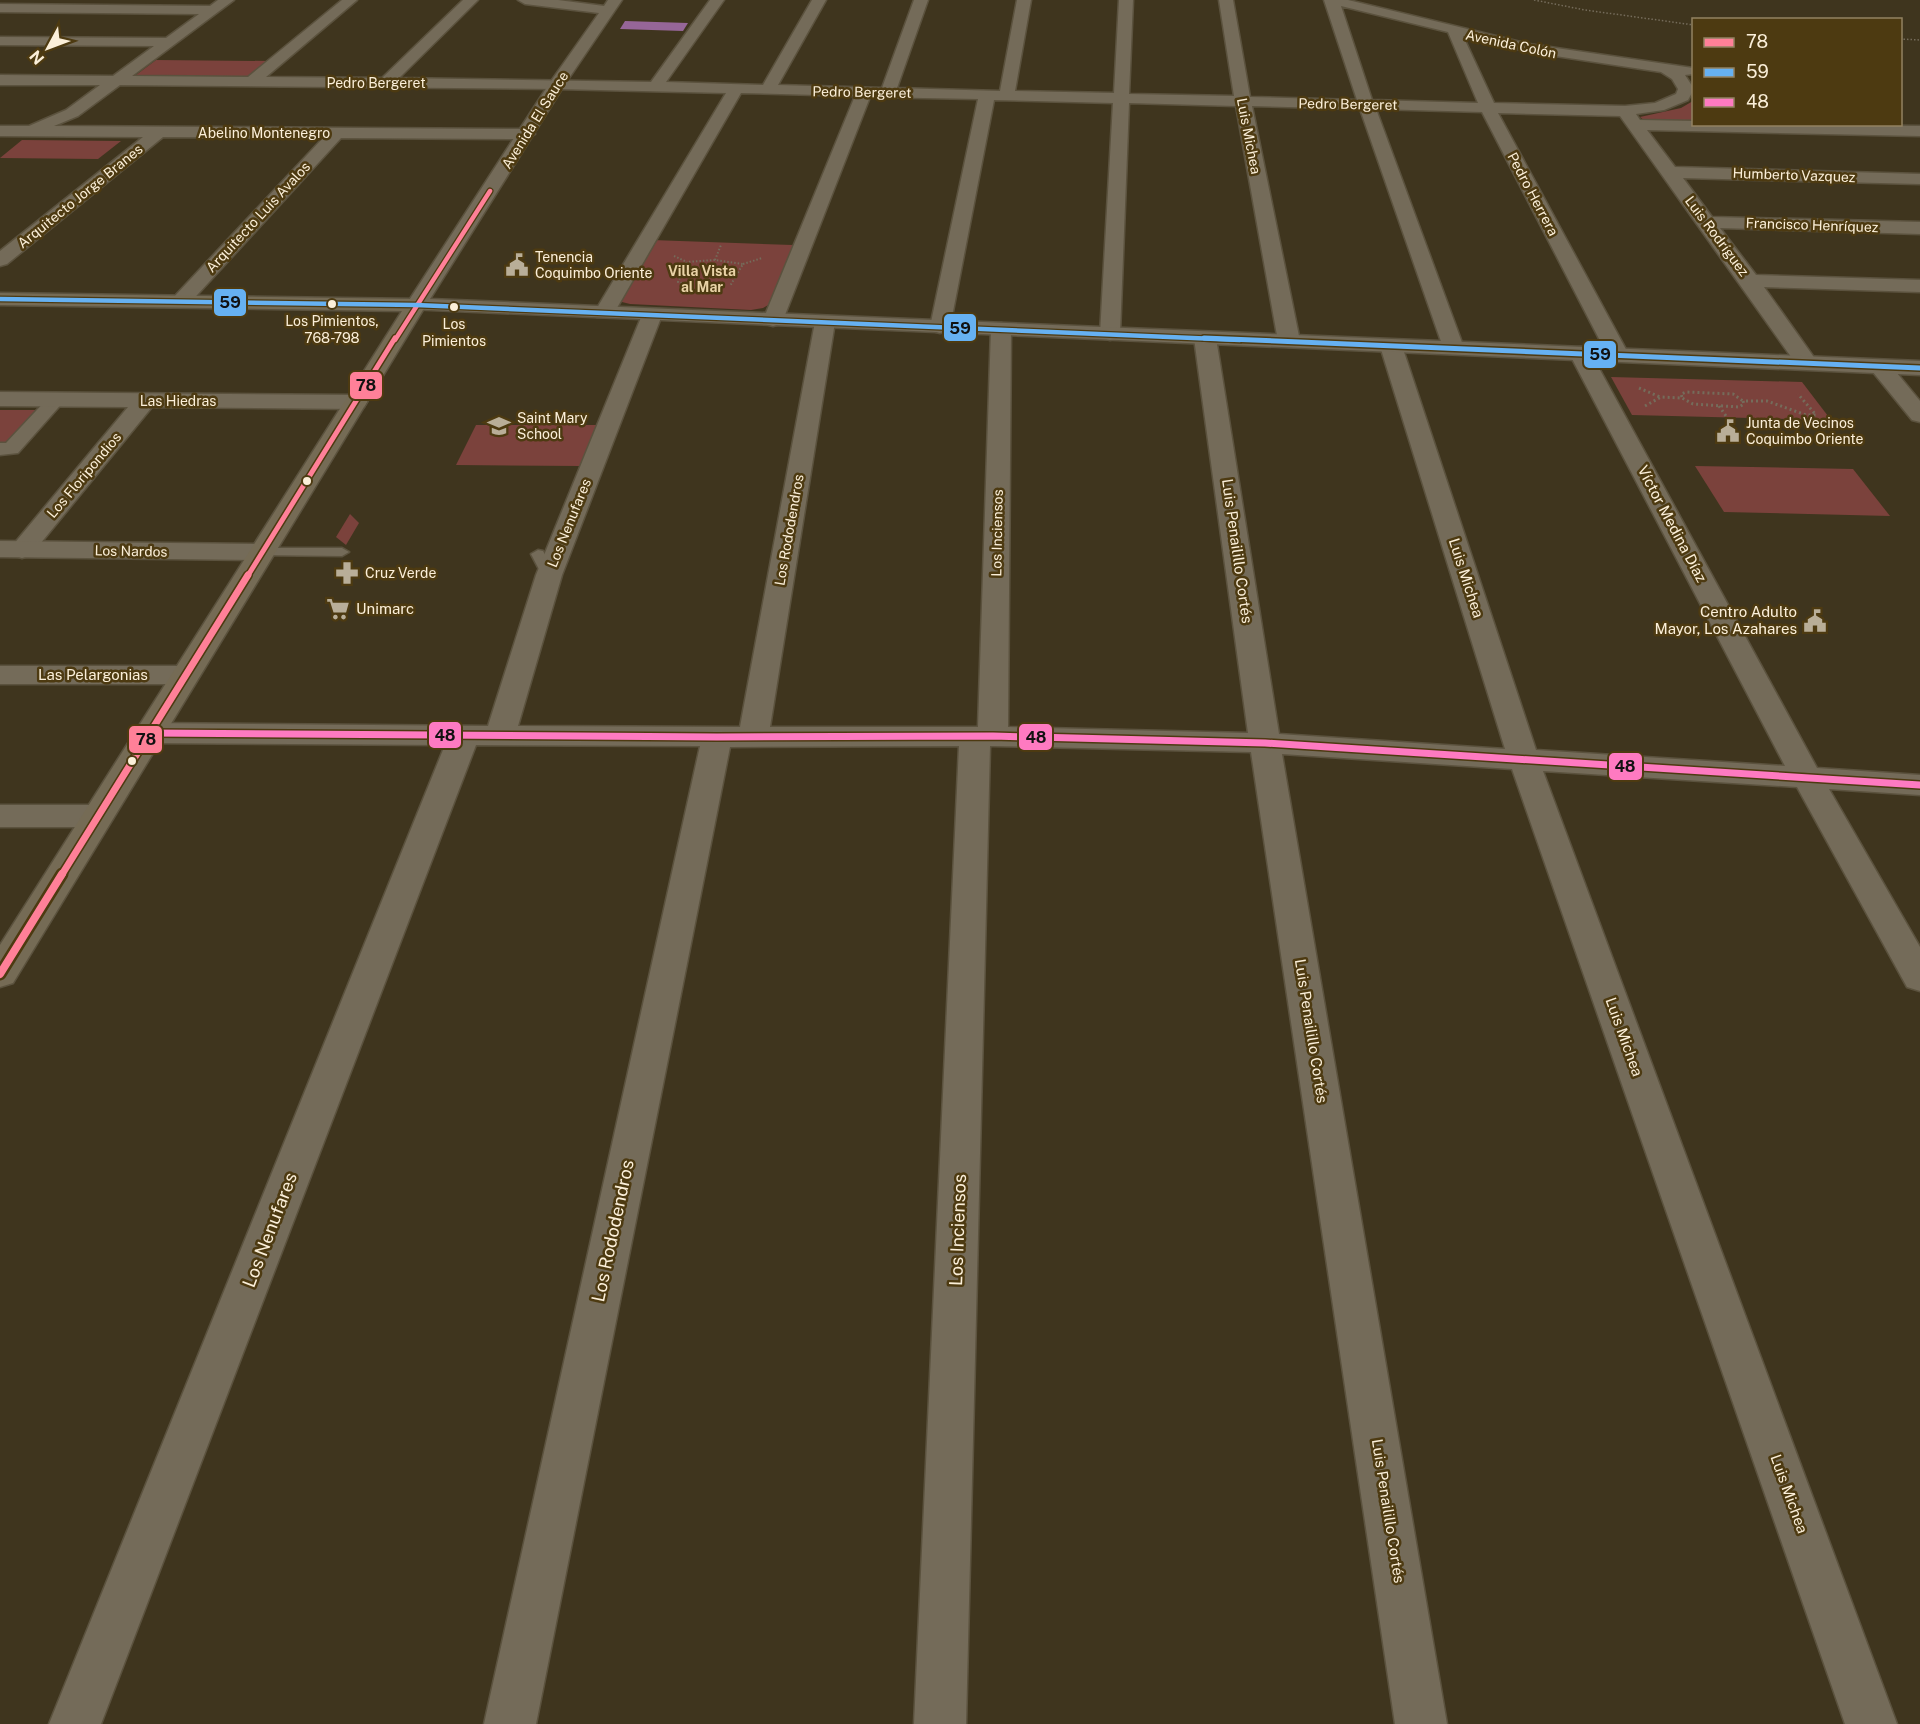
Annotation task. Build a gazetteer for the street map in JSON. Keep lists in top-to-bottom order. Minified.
{"streets":{"main road":["Avenida El Sauce"],"street":["Avenida Colón","Pedro Bergeret","Abelino Montenegro","Luis Michea","Humberto Vazquez","Pedro Herrera","Arquitecto Jorge Branes","Arquitecto Luis Avalos","Francisco Henríquez","Luis Rodríguez","Las Hiedras","Los Floripondios","Los Nenufares","Víctor Medina Díaz","Los Rododendros","Los Inciensos","Los Nardos","Luis Penailillo Cortés","Las Pelargonias"]},"crossings":[["Avenida Colón","Pedro Bergeret"],["Avenida Colón","Pedro Herrera"],["Pedro Bergeret","Avenida El Sauce"],["Pedro Bergeret","Luis Michea"],["Pedro Bergeret","Pedro Herrera"],["Pedro Bergeret","Luis Rodríguez"],["Avenida El Sauce","Abelino Montenegro"],["Avenida El Sauce","Las Hiedras"],["Avenida El Sauce","Los Nardos"],["Avenida El Sauce","Las Pelargonias"],["Abelino Montenegro","Arquitecto Jorge Branes"],["Abelino Montenegro","Arquitecto Luis Avalos"],["Humberto Vazquez","Luis Rodríguez"],["Francisco Henríquez","Luis Rodríguez"],["Las Hiedras","Los Floripondios"],["Los Floripondios","Los Nardos"]],"districts":["Villa Vista al Mar"],"places":{"public building":["Tenencia Coquimbo Oriente","Junta de Vecinos Coquimbo Oriente","Centro Adulto Mayor, Los Azahares"],"other":["Los Pimientos, 768-798","Los Pimientos"],"school or university":["Saint Mary School"],"pharmacy":["Cruz Verde"],"supermarket":["Unimarc"]},"lines":["transit line 78","transit line 59","transit line 48"],"legend":["78","59","48"],"north":"bottom left"}
